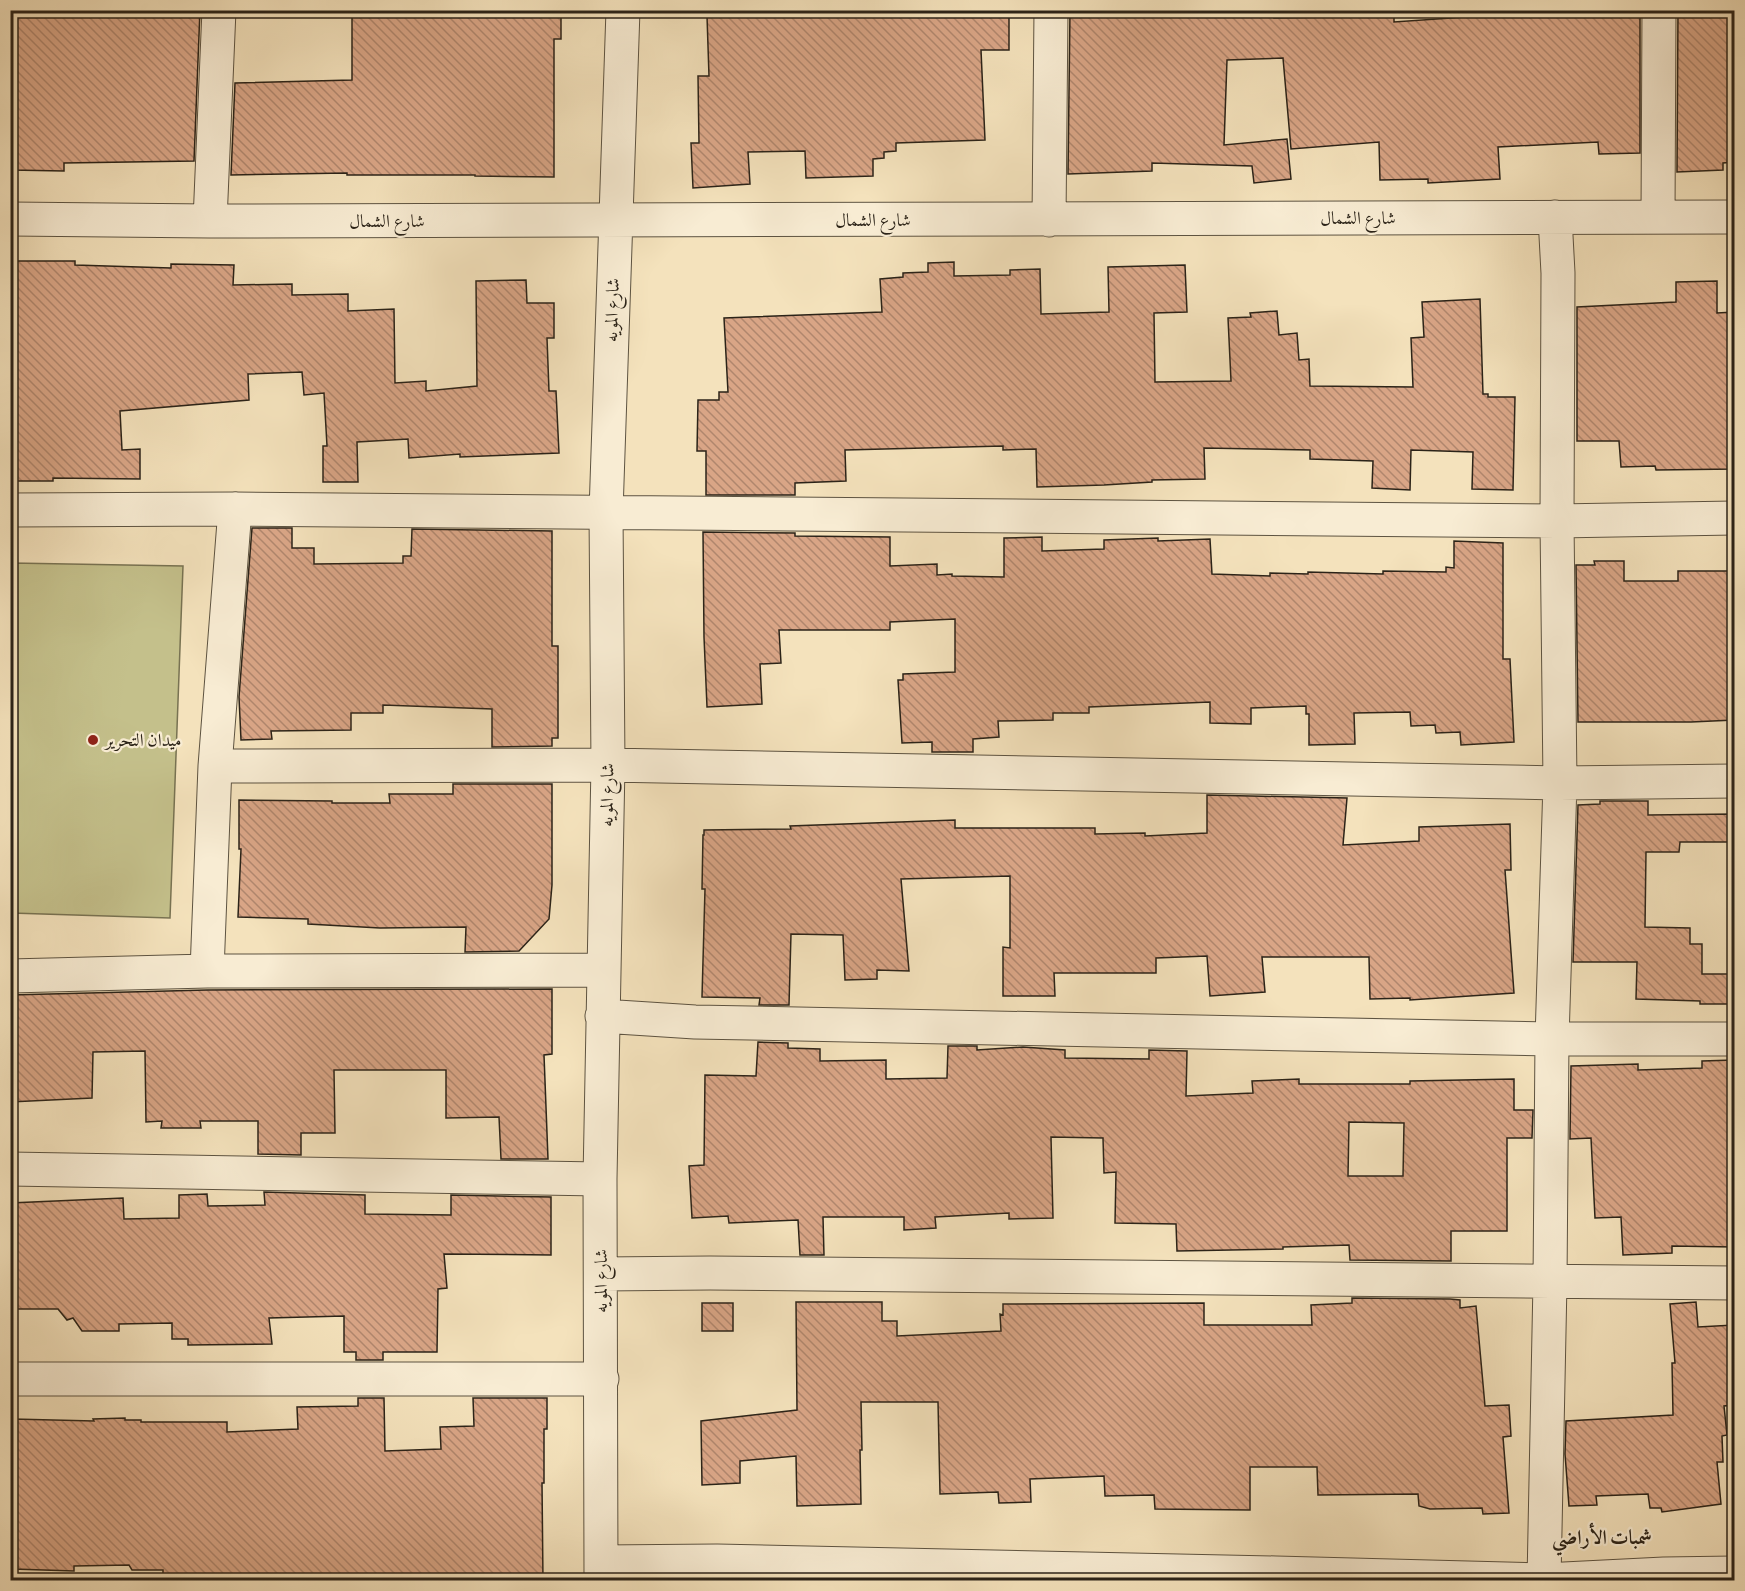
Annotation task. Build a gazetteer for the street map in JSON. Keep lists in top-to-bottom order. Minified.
{"streets":{"street":["شارع الشمال","شارع المويه"]},"crossings":[["شارع الشمال","شارع المويه"]],"districts":["شمبات الأراضي"],"places":["ميدان التحرير"]}
